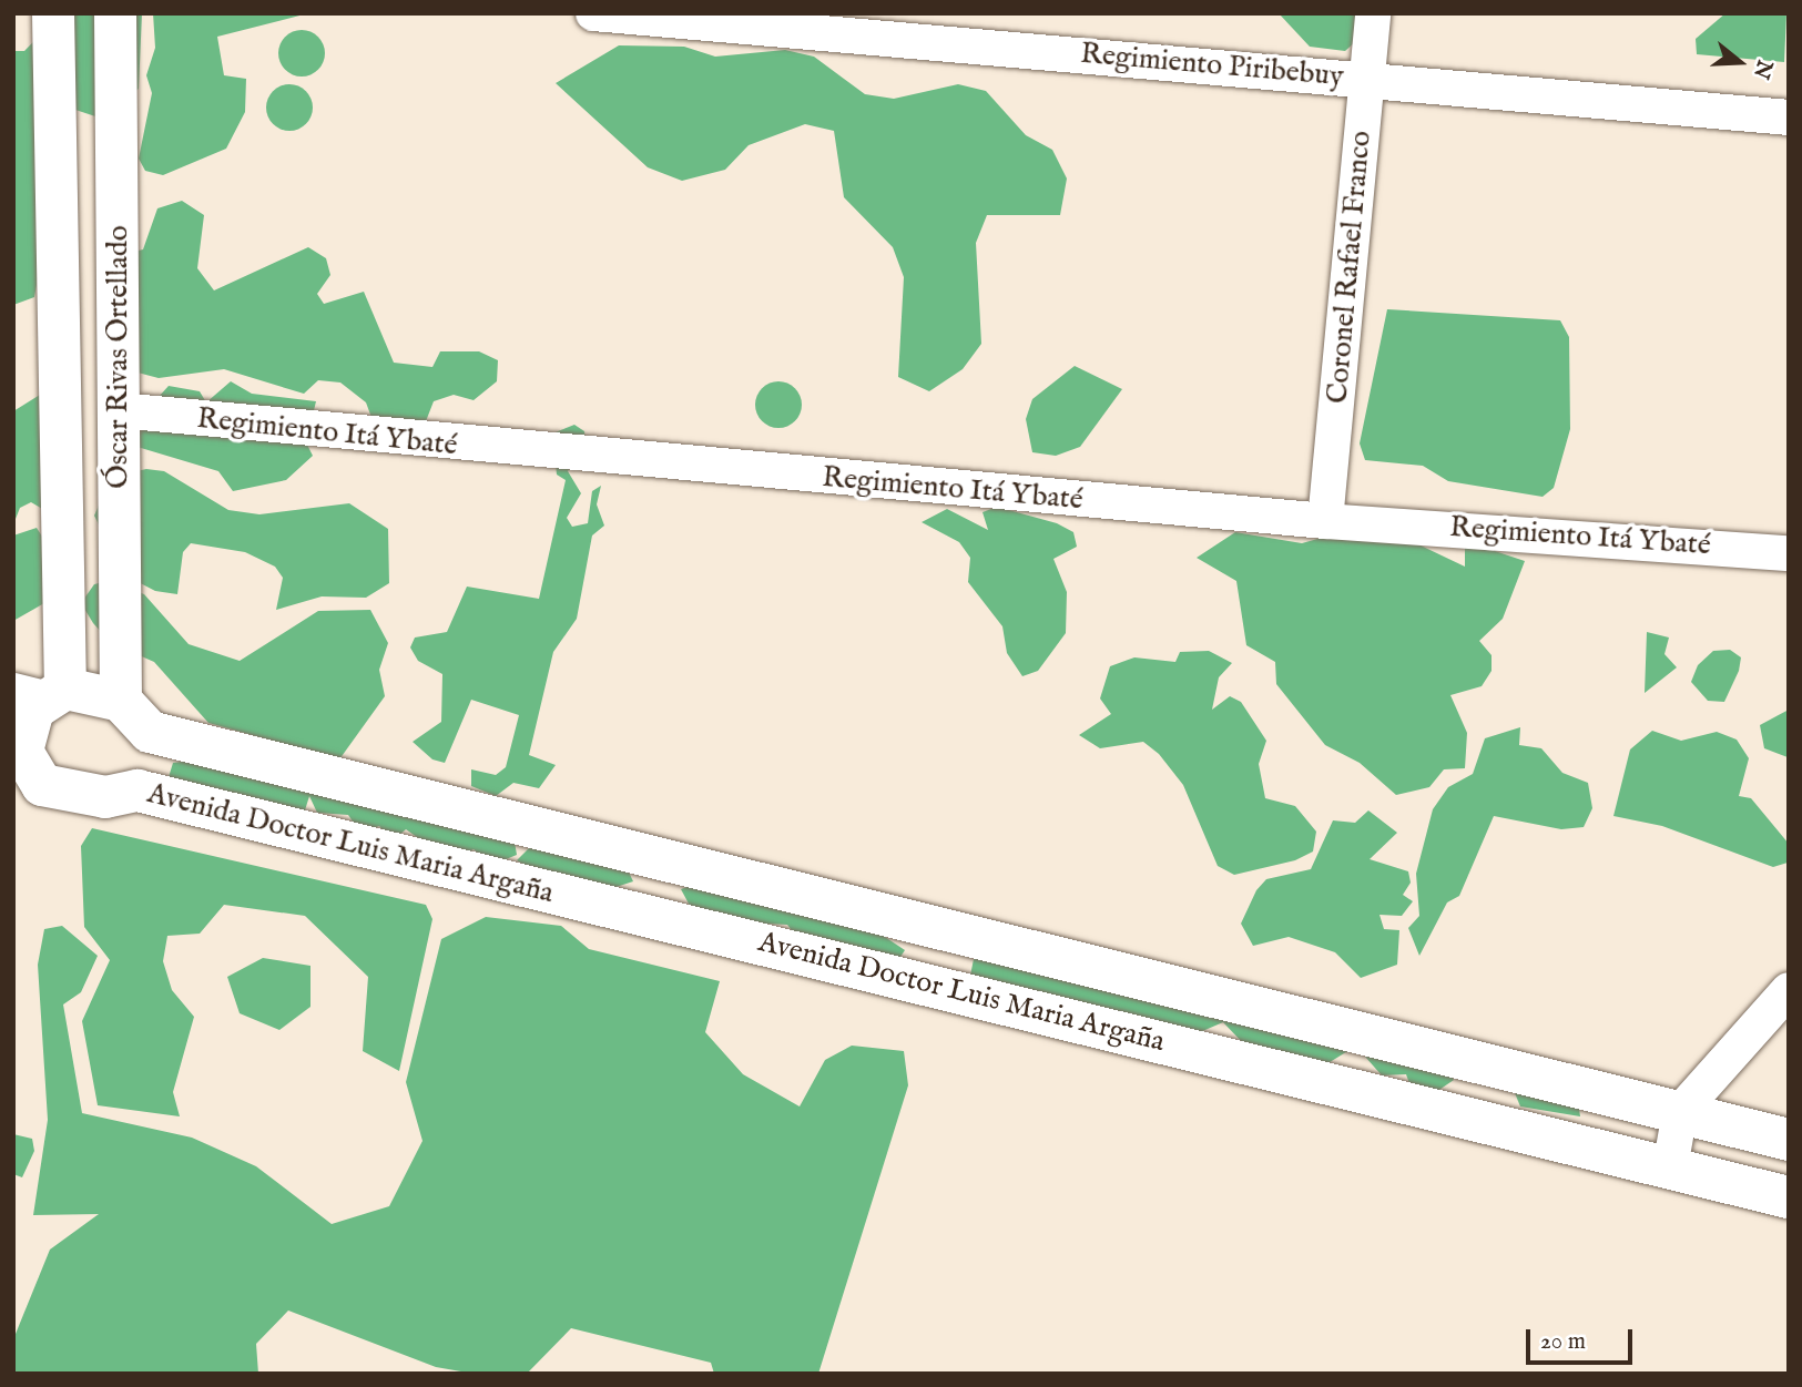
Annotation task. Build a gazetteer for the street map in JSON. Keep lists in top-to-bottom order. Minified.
{"streets":{"street":["Regimiento Piribebuy","Coronel Rafael Franco","Óscar Rivas Ortellado","Regimiento Itá Ybaté","Avenida Doctor Luis Maria Argaña"]},"crossings":[["Regimiento Piribebuy","Coronel Rafael Franco"],["Coronel Rafael Franco","Regimiento Itá Ybaté"],["Óscar Rivas Ortellado","Regimiento Itá Ybaté"],["Óscar Rivas Ortellado","Avenida Doctor Luis Maria Argaña"]],"scale_bar":"20 m","north":"right"}
